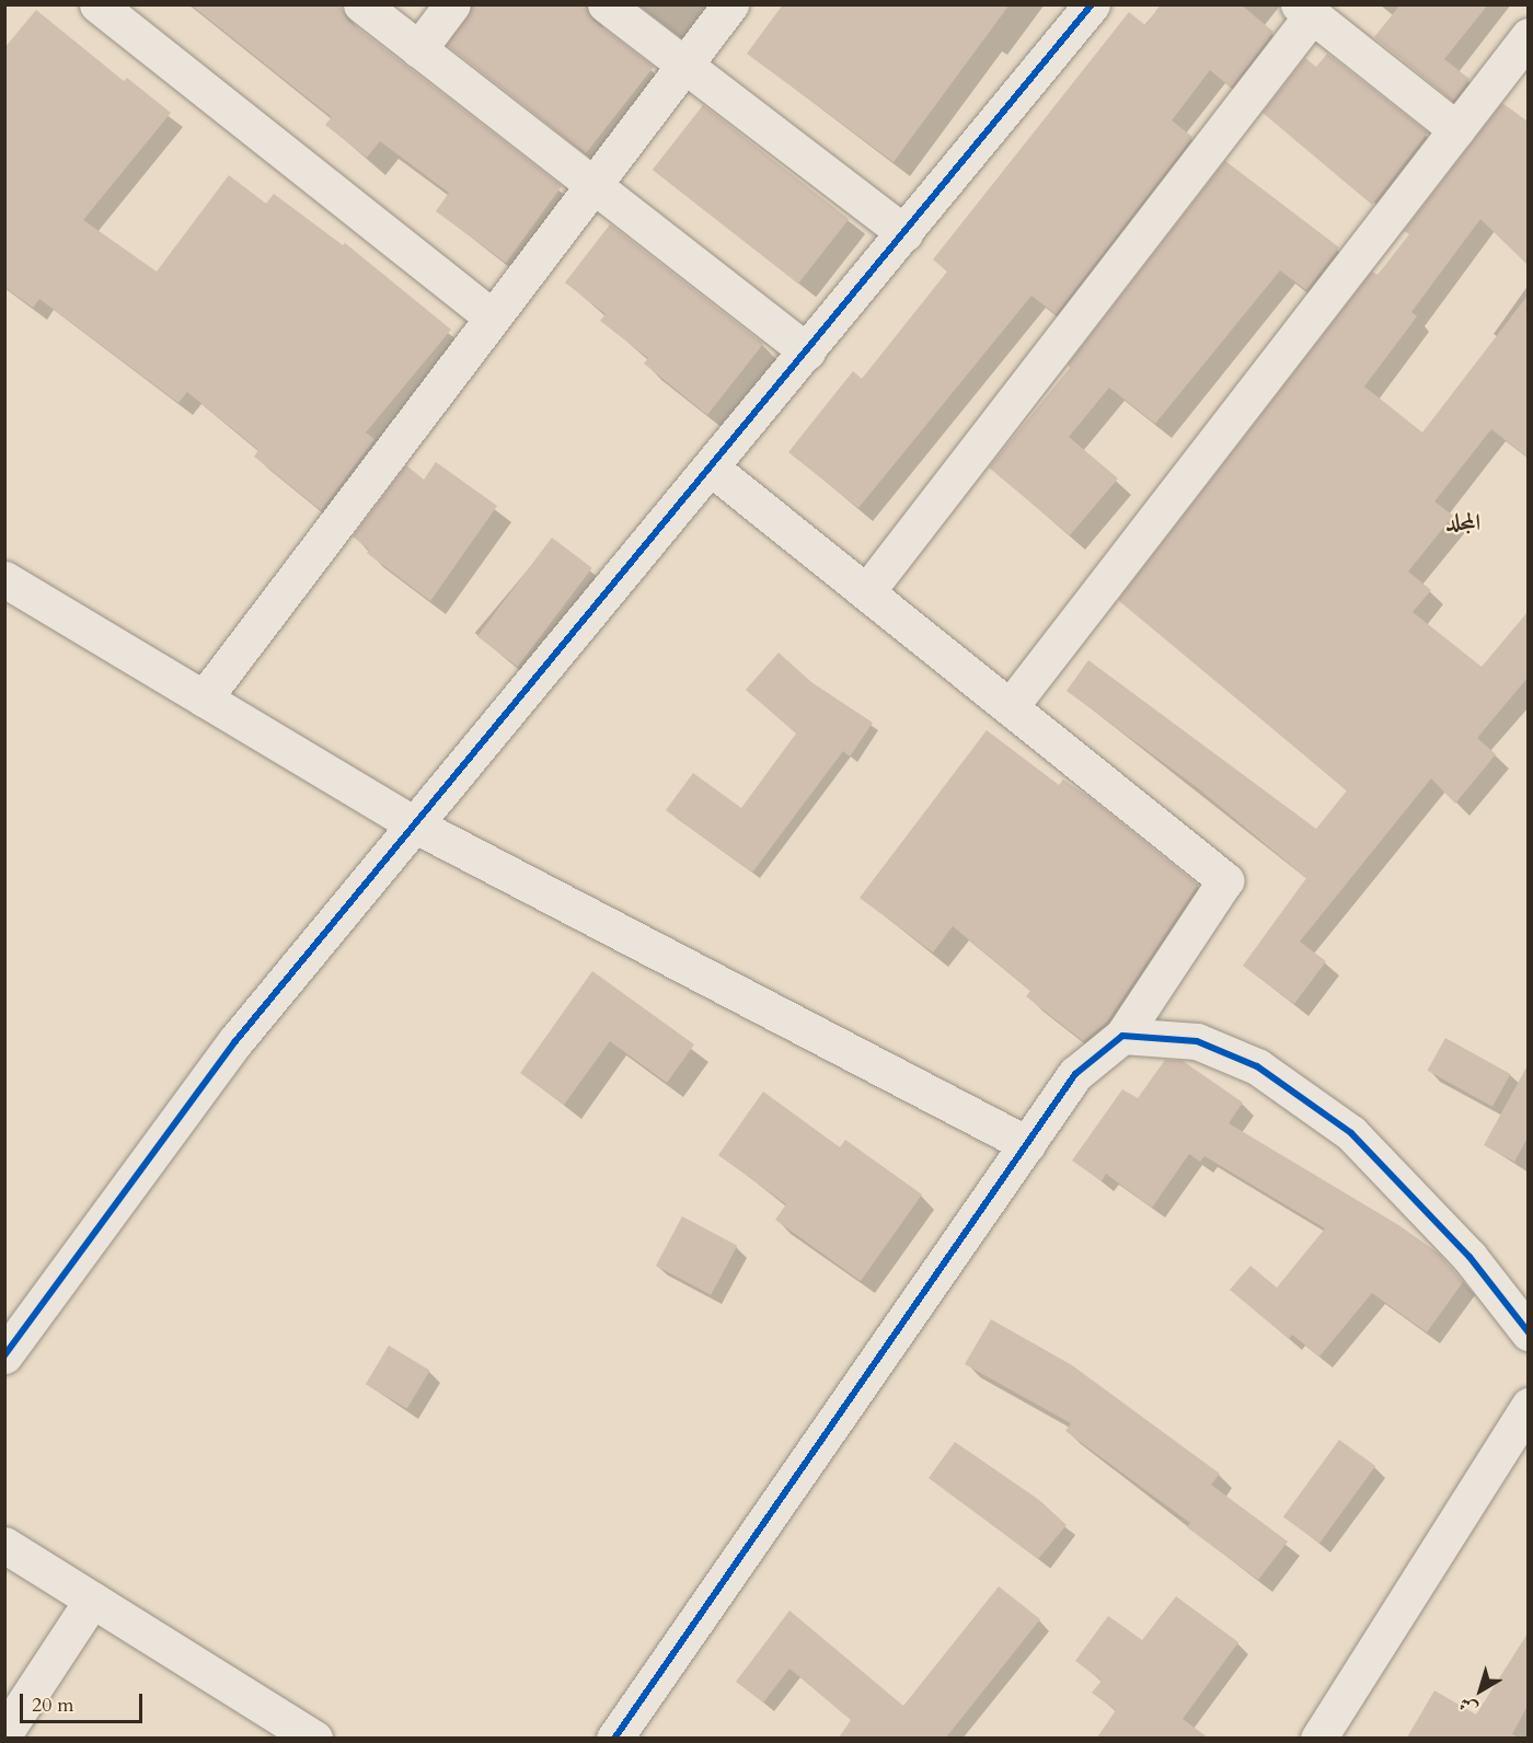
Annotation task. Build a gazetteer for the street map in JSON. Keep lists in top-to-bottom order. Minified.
{"districts":["المجلد"],"scale_bar":"20 m","north":"bottom left"}
